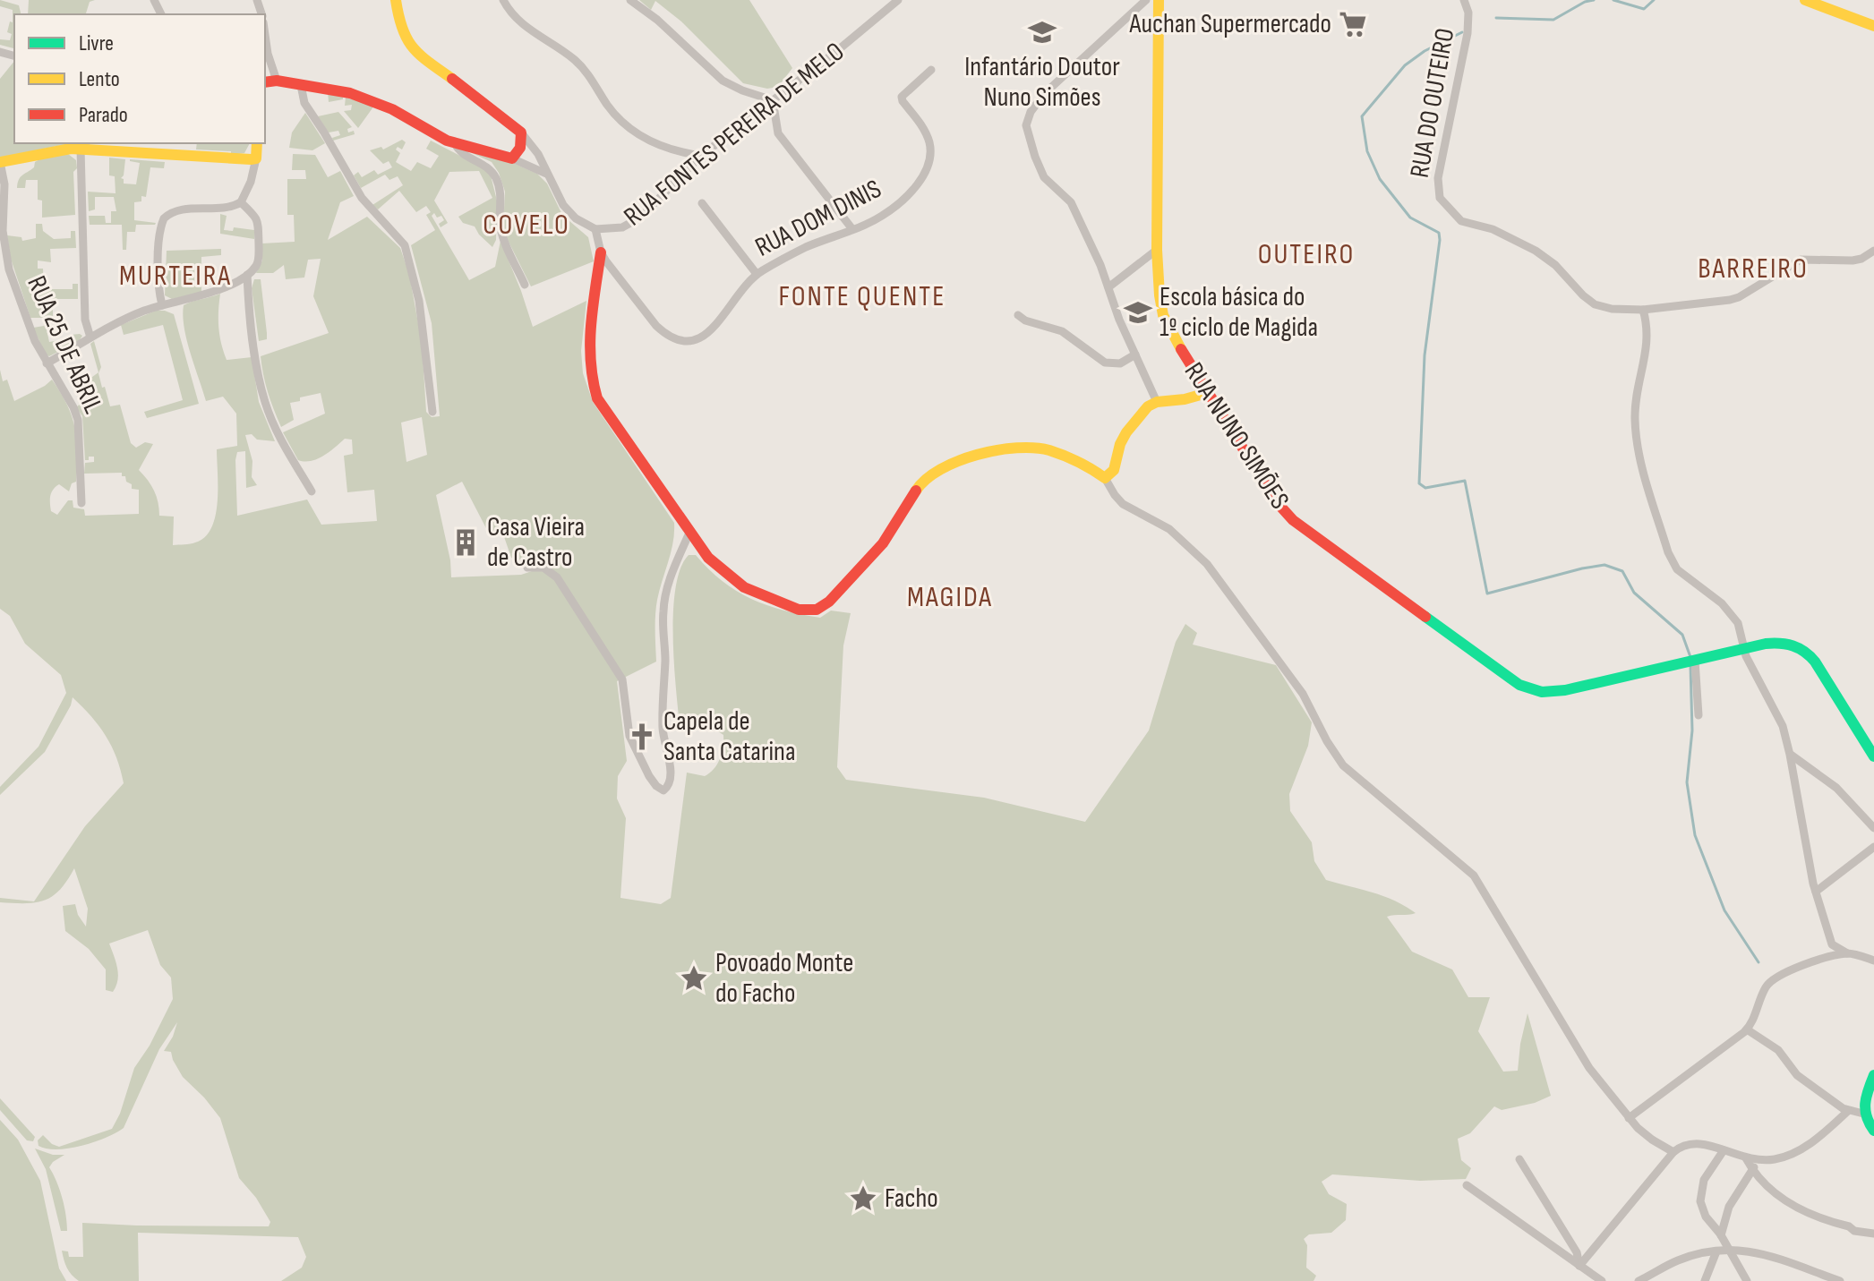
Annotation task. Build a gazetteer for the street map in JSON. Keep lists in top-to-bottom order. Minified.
{"streets":{"street":["RUA DO OUTEIRO","RUA FONTES PEREIRA DE MELO","RUA DOM DINIS","RUA 25 DE ABRIL","RUA NUNO SIMÕES"]},"crossings":[["RUA FONTES PEREIRA DE MELO","RUA DOM DINIS"]],"districts":["COVELO","OUTEIRO","BARREIRO","MURTEIRA","FONTE QUENTE","MAGIDA"],"places":{"supermarket":["Auchan Supermercado"],"school or university":["Infantário Doutor Nuno Simões","Escola básica do 1º ciclo de Magida"],"building":["Casa Vieira de Castro"],"church":["Capela de Santa Catarina"],"place":["Povoado Monte do Facho","Facho"]},"legend":["Livre","Lento","Parado"]}
